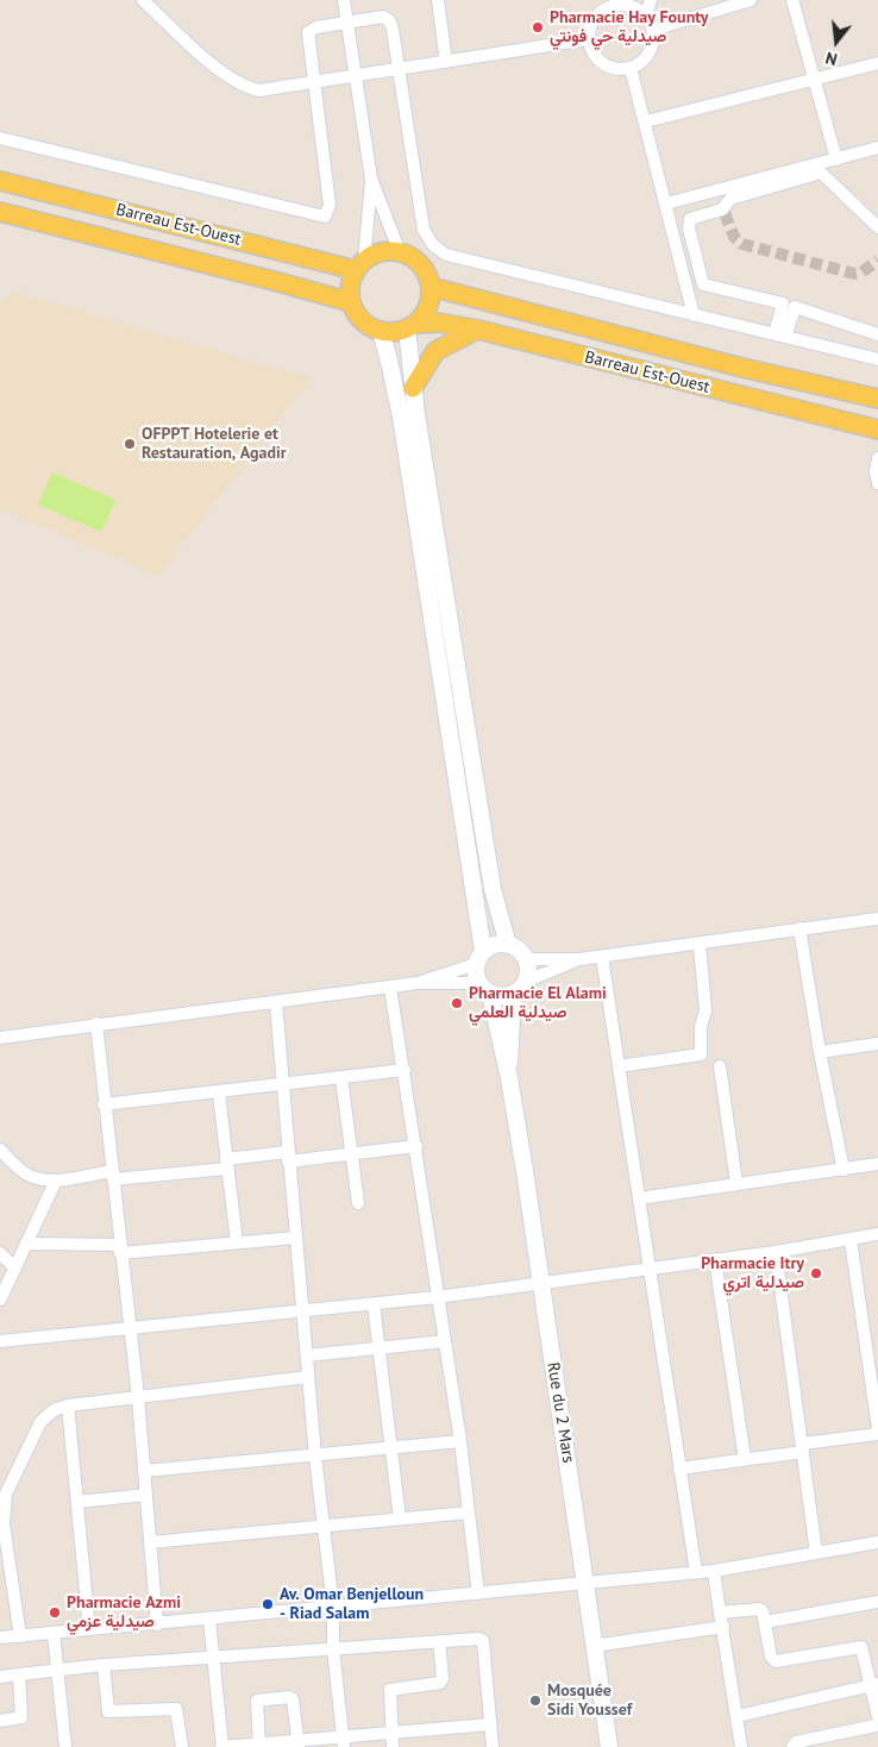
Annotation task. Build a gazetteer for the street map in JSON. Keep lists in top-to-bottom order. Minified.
{"streets":{"main road":["Barreau Est-Ouest"],"street":["Rue du 2 Mars"]},"places":["Pharmacie Hay Founty صيدلية حي فونتي","OFPPT Hotelerie et Restauration, Agadir","Pharmacie El Alami صيدلية العلمي","Pharmacie Itry صيدلية اتري","Av. Omar Benjelloun - Riad Salam","Pharmacie Azmi صيدلية عزمي","Mosquée Sidi Youssef"],"north":"bottom"}
